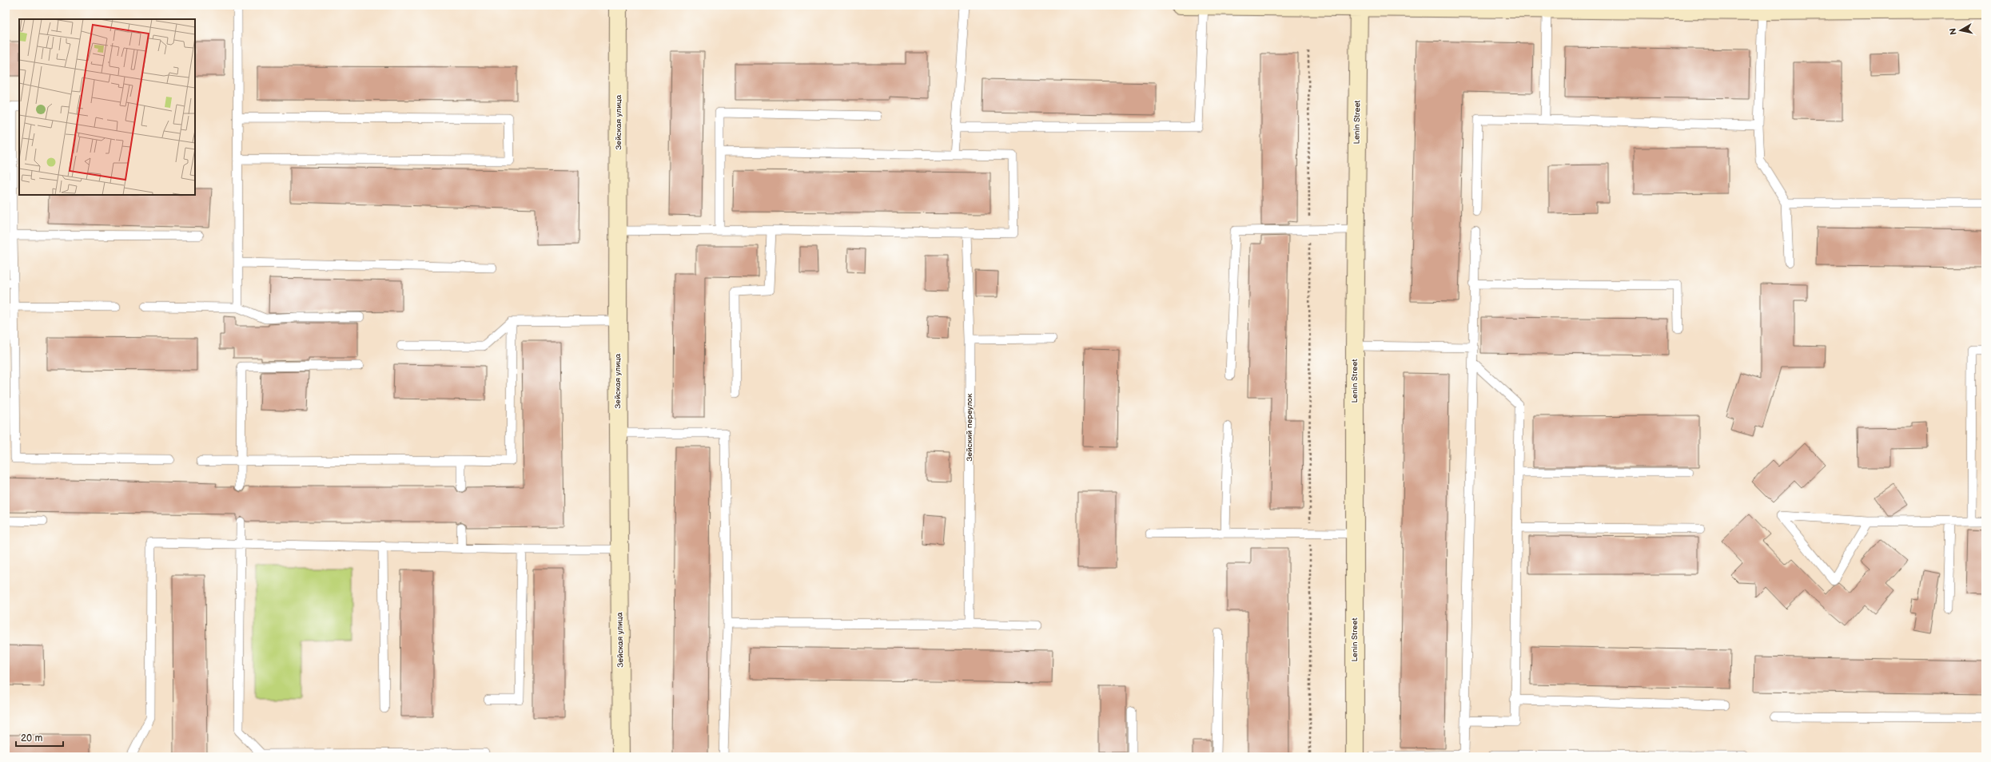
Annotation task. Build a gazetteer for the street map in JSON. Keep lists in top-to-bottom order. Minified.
{"streets":{"street":["Зейская улица","Lenin Street"],"lane":["Зейский переулок"]},"scale_bar":"20 m","north":"left"}
